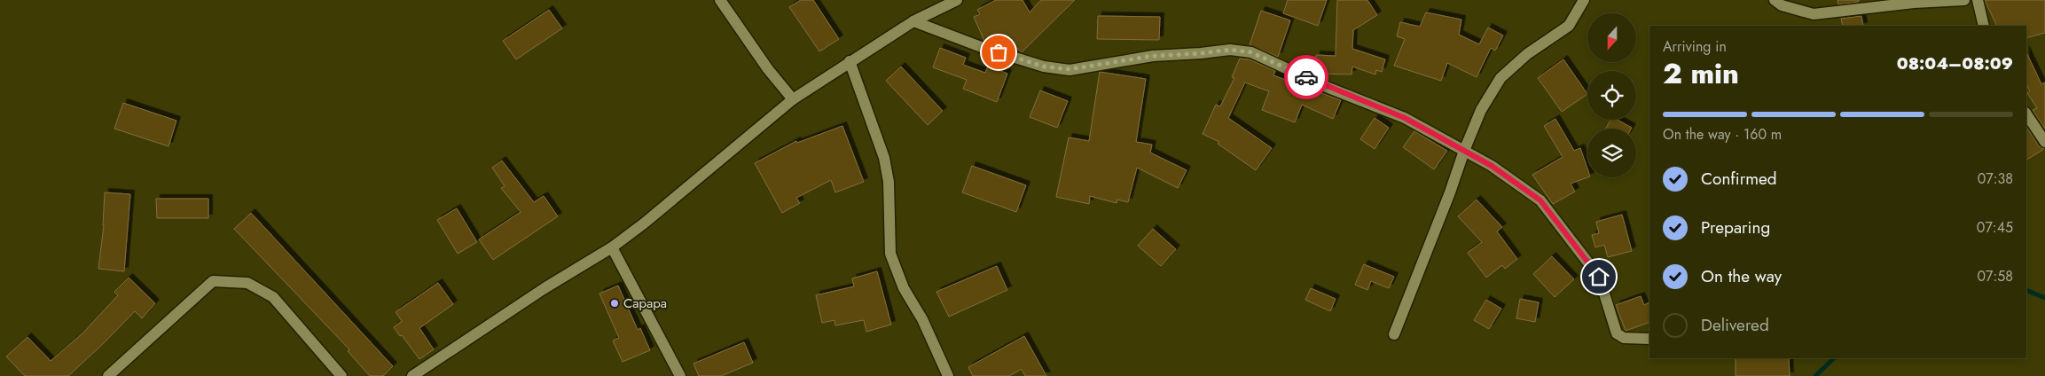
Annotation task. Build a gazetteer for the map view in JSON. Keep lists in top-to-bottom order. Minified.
{"places":["Capapa"],"north":"bottom","page":{"heading":["2 min","Arriving in","08:04–08:09"],"bar":"On the way · 160 m","list":[["Confirmed","07:38"],["Preparing","07:45"],["On the way","07:58"],"Delivered"]}}
